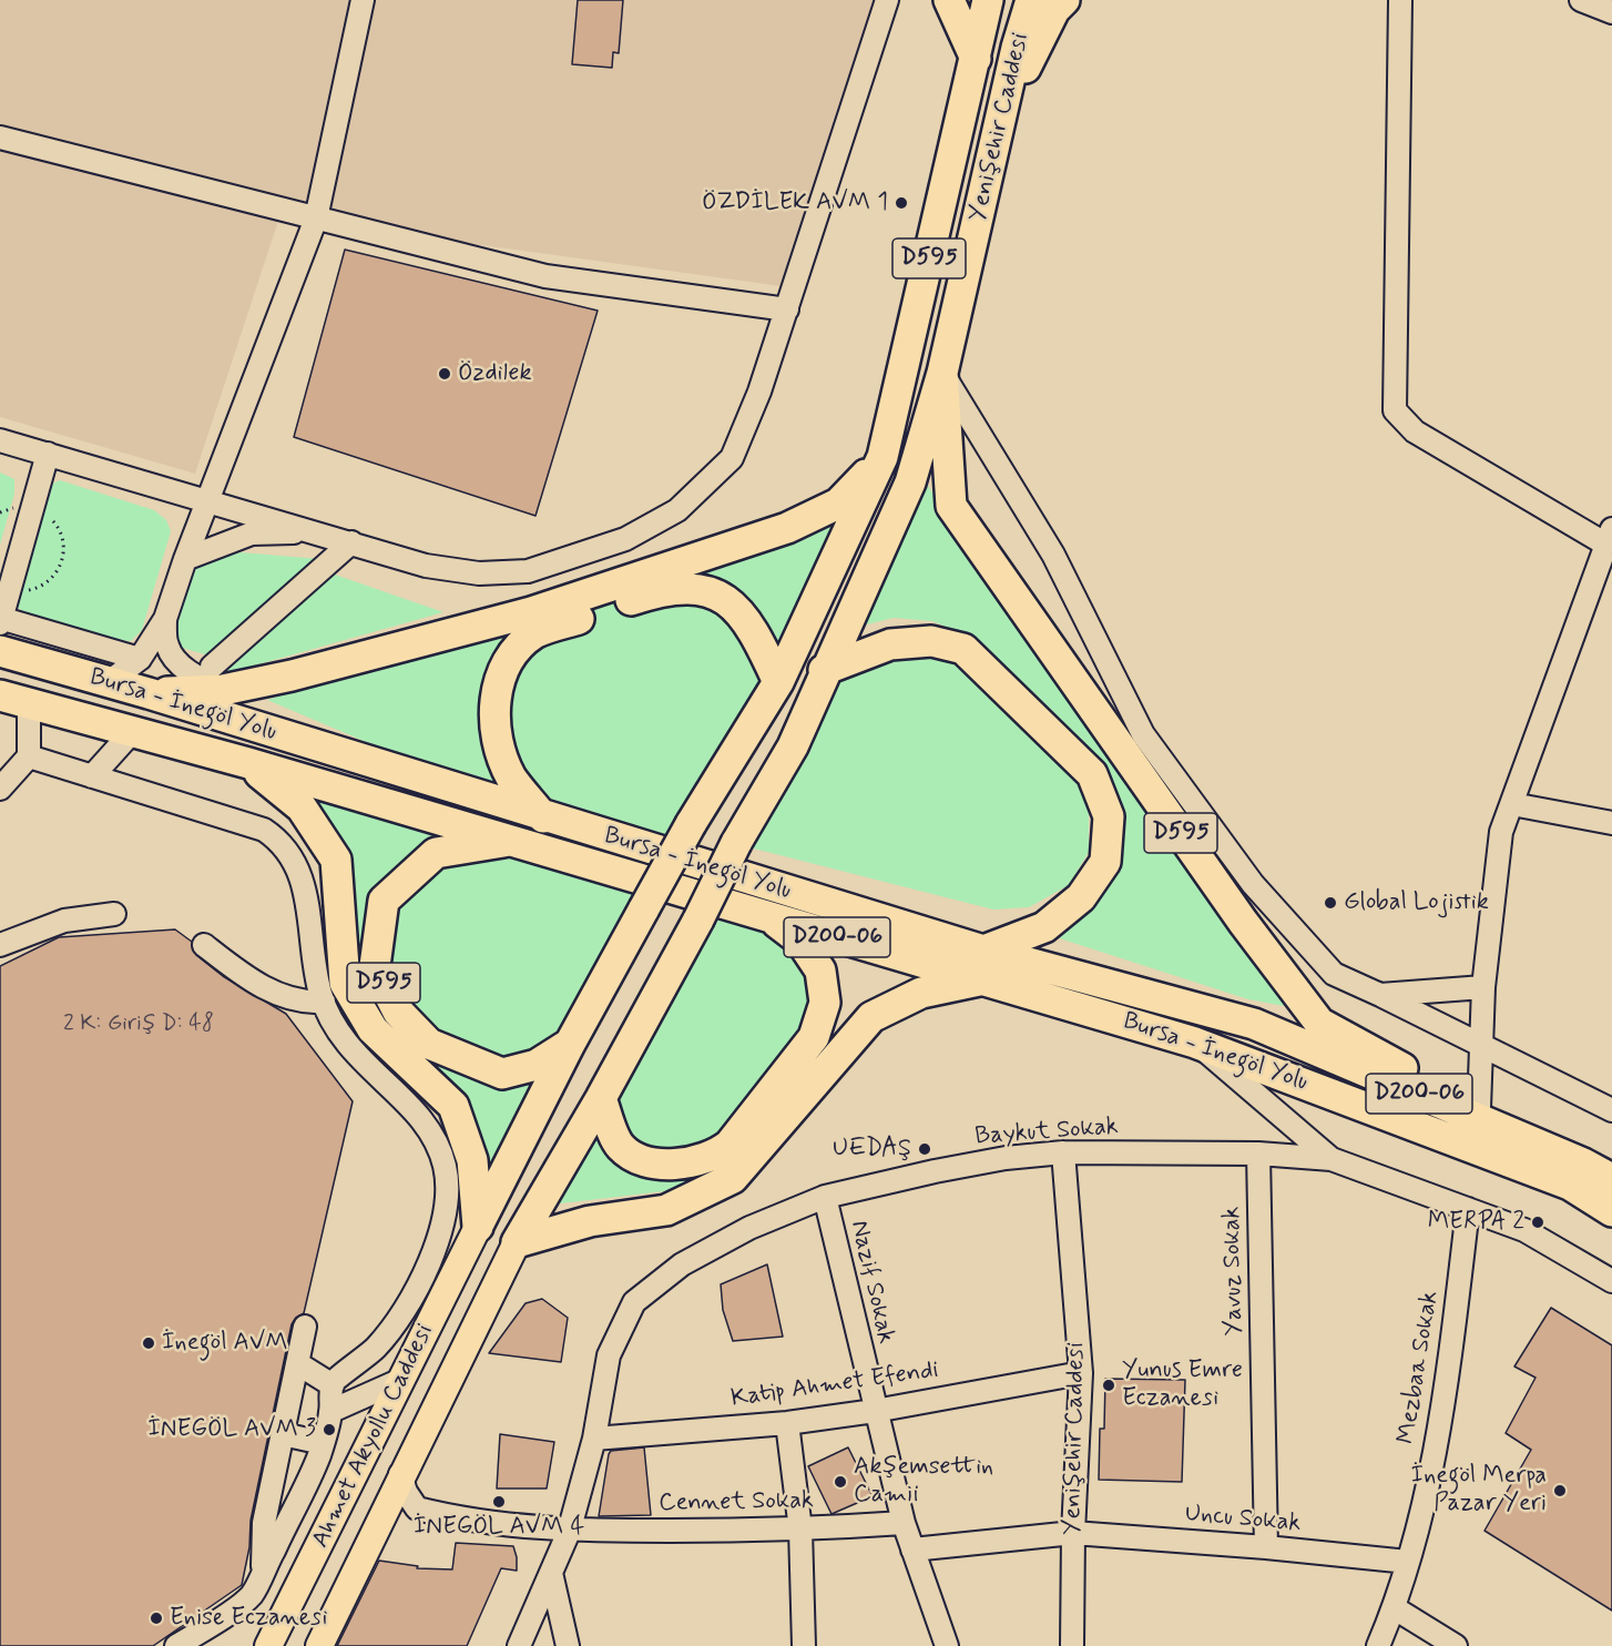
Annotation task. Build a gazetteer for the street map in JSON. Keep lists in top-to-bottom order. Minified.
{"streets":{"highway":["Yenişehir Caddesi","D595","Bursa - İnegöl Yolu","D200-06"],"main road":["Ahmet Akyollu Caddesi"],"street":["Baykut Sokak","Yavuz Sokak","Nazif Sokak","Mezbaa Sokak","Katip Ahmet Efendi","Cennet Sokak","Uncu Sokak"]},"crossings":[["Yenişehir Caddesi","D595"],["Yenişehir Caddesi","Baykut Sokak"],["Yenişehir Caddesi","Katip Ahmet Efendi"],["Yenişehir Caddesi","Uncu Sokak"],["D595","Bursa - İnegöl Yolu"],["Baykut Sokak","Yavuz Sokak"],["Baykut Sokak","Nazif Sokak"],["Baykut Sokak","Mezbaa Sokak"],["Baykut Sokak","Katip Ahmet Efendi"],["Baykut Sokak","Cennet Sokak"],["Yavuz Sokak","Uncu Sokak"],["Nazif Sokak","Katip Ahmet Efendi"],["Nazif Sokak","Cennet Sokak"],["Nazif Sokak","Uncu Sokak"],["Mezbaa Sokak","Uncu Sokak"]],"places":["ÖZDİLEK AVM 1","Özdilek","Global Lojistik","UEDAŞ","MERPA 2","İnegöl AVM","Yunus Emre Eczanesi","İNEGÖL AVM 3","Akşemsettin Camii","İnegöl Merpa Pazar Yeri","İNEGÖL AVM 4","Enise Eczanesi"],"house_numbers":["2 K: Giriş D: 48"]}
